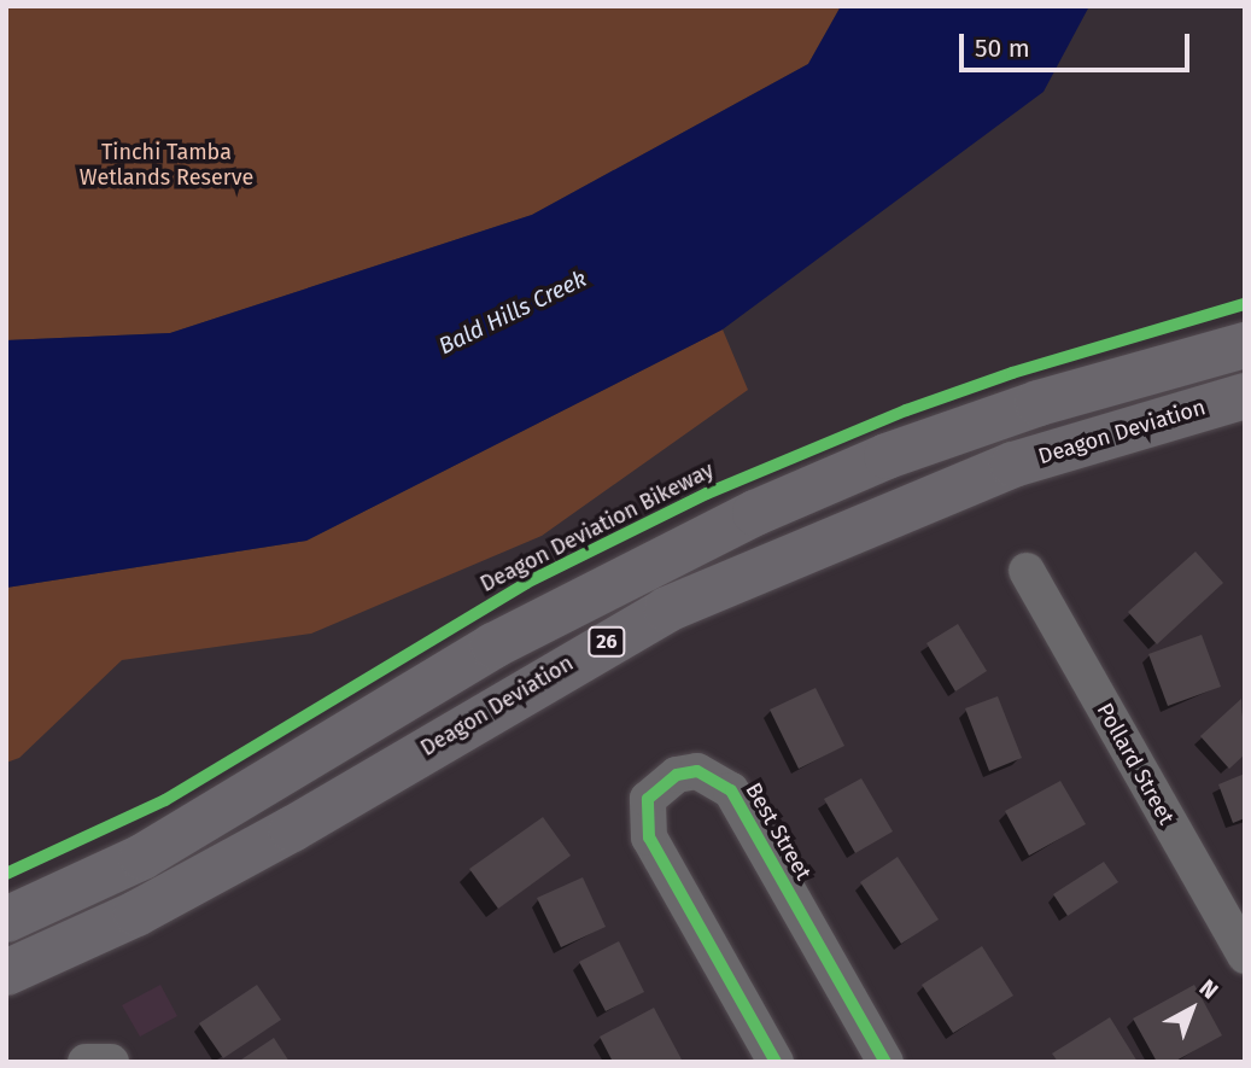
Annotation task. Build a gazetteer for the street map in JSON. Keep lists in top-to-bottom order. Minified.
{"streets":{"highway":["Deagon Deviation","26"],"street":["Pollard Street","Best Street"],"cycle path":["Deagon Deviation Bikeway"]},"water":["Bald Hills Creek"],"parks":["Tinchi Tamba Wetlands Reserve"],"scale_bar":"50 m","north":"top right"}
